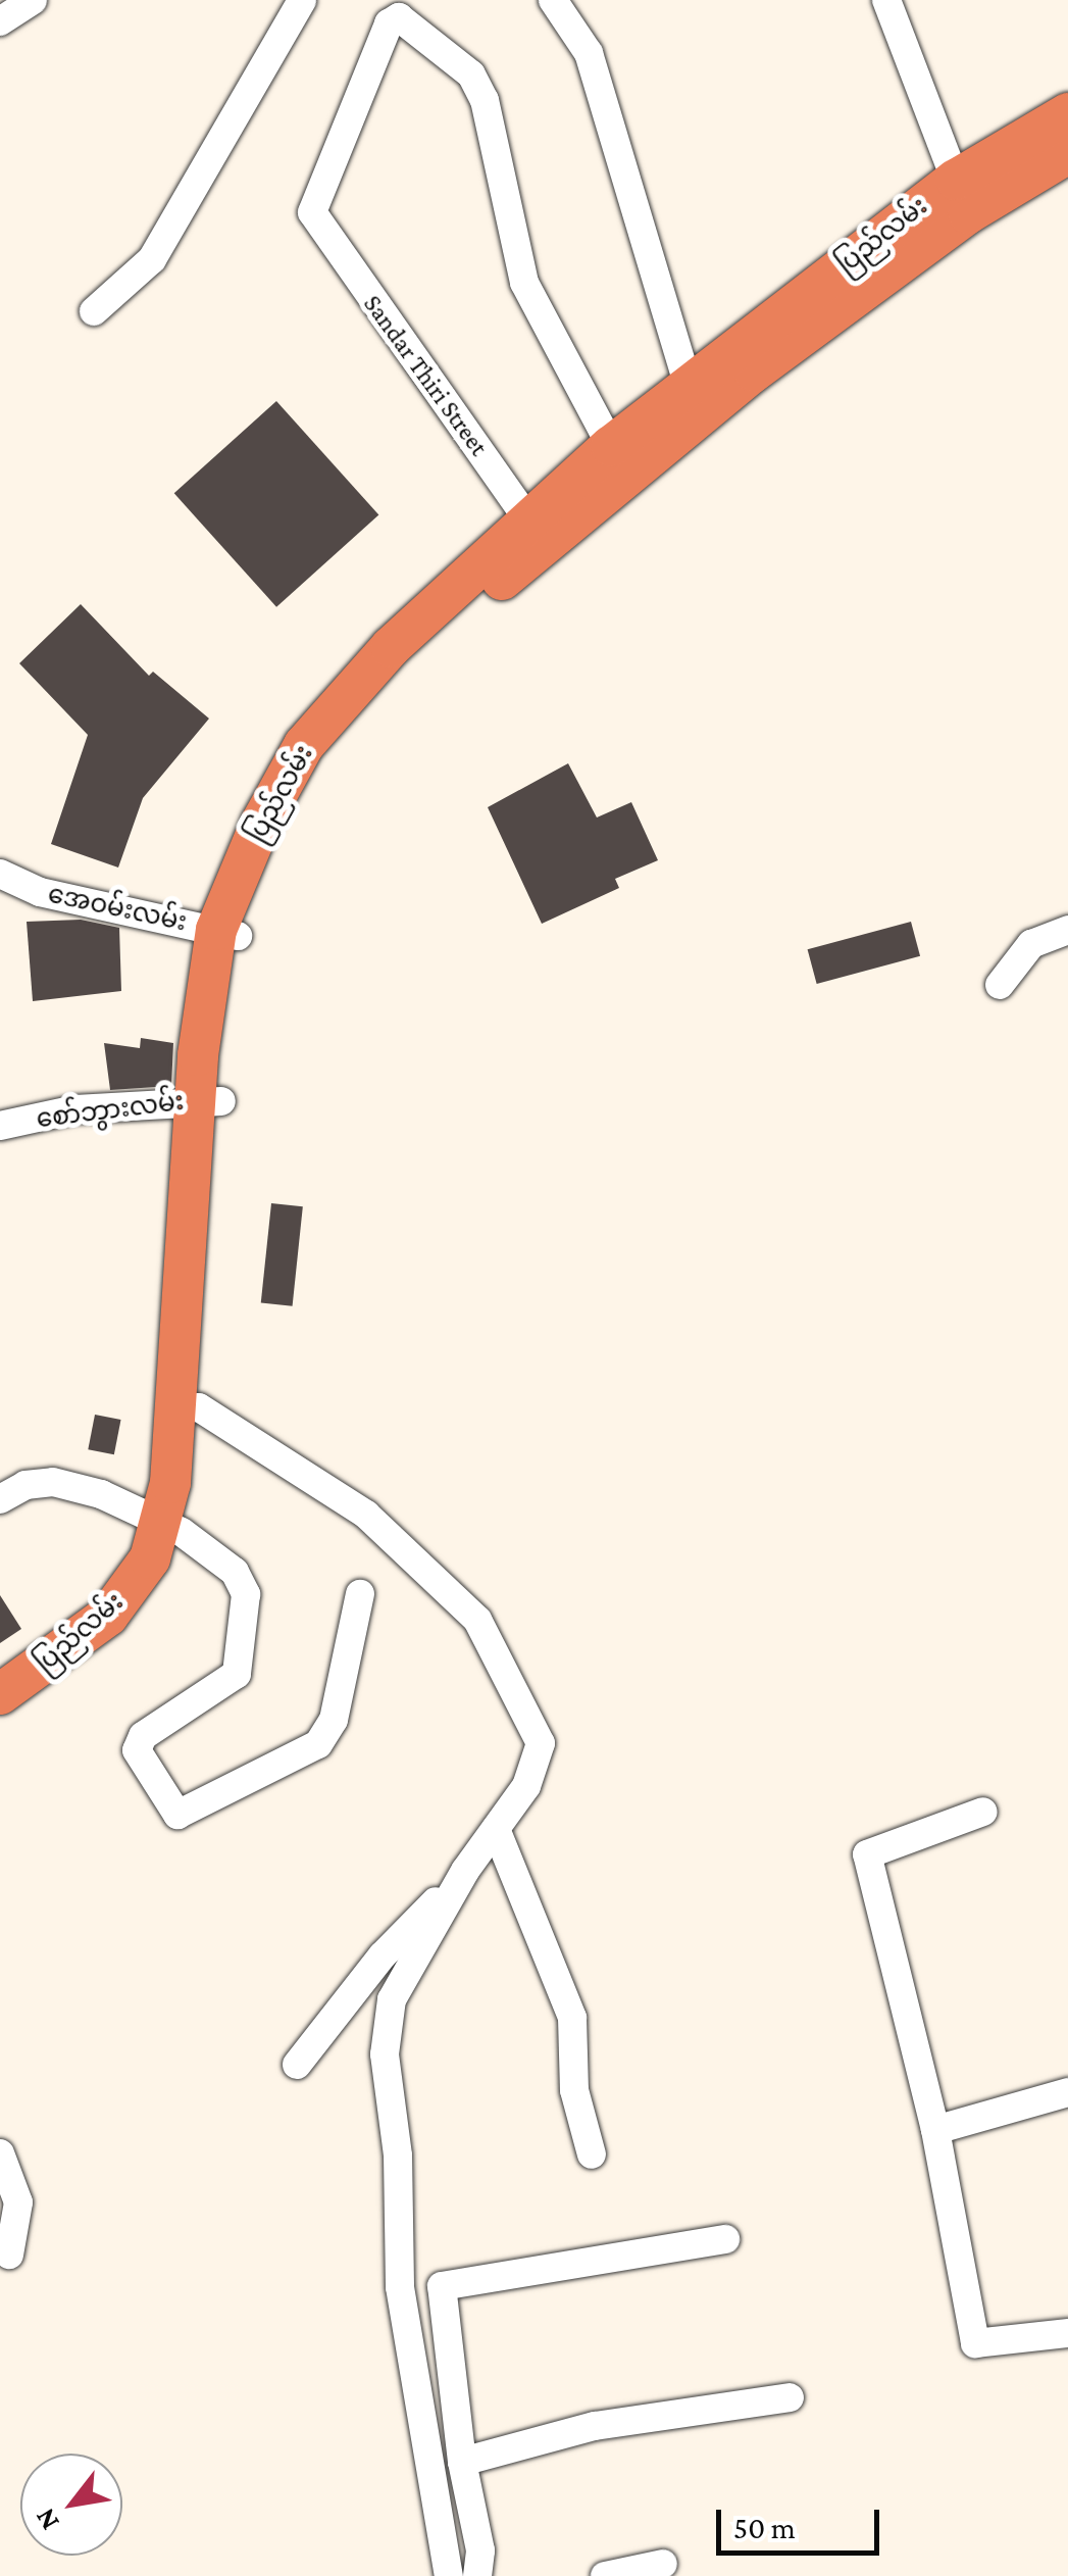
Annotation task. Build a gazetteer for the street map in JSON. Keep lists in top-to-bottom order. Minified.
{"streets":{"highway":["ပြည်လမ်း"],"street":["Sandar Thiri Street","အေဝမ်းလမ်း","စော်ဘွားလမ်း"]},"crossings":[["ပြည်လမ်း","Sandar Thiri Street"],["ပြည်လမ်း","အေဝမ်းလမ်း"],["ပြည်လမ်း","စော်ဘွားလမ်း"]],"scale_bar":"50 m","north":"bottom left"}
